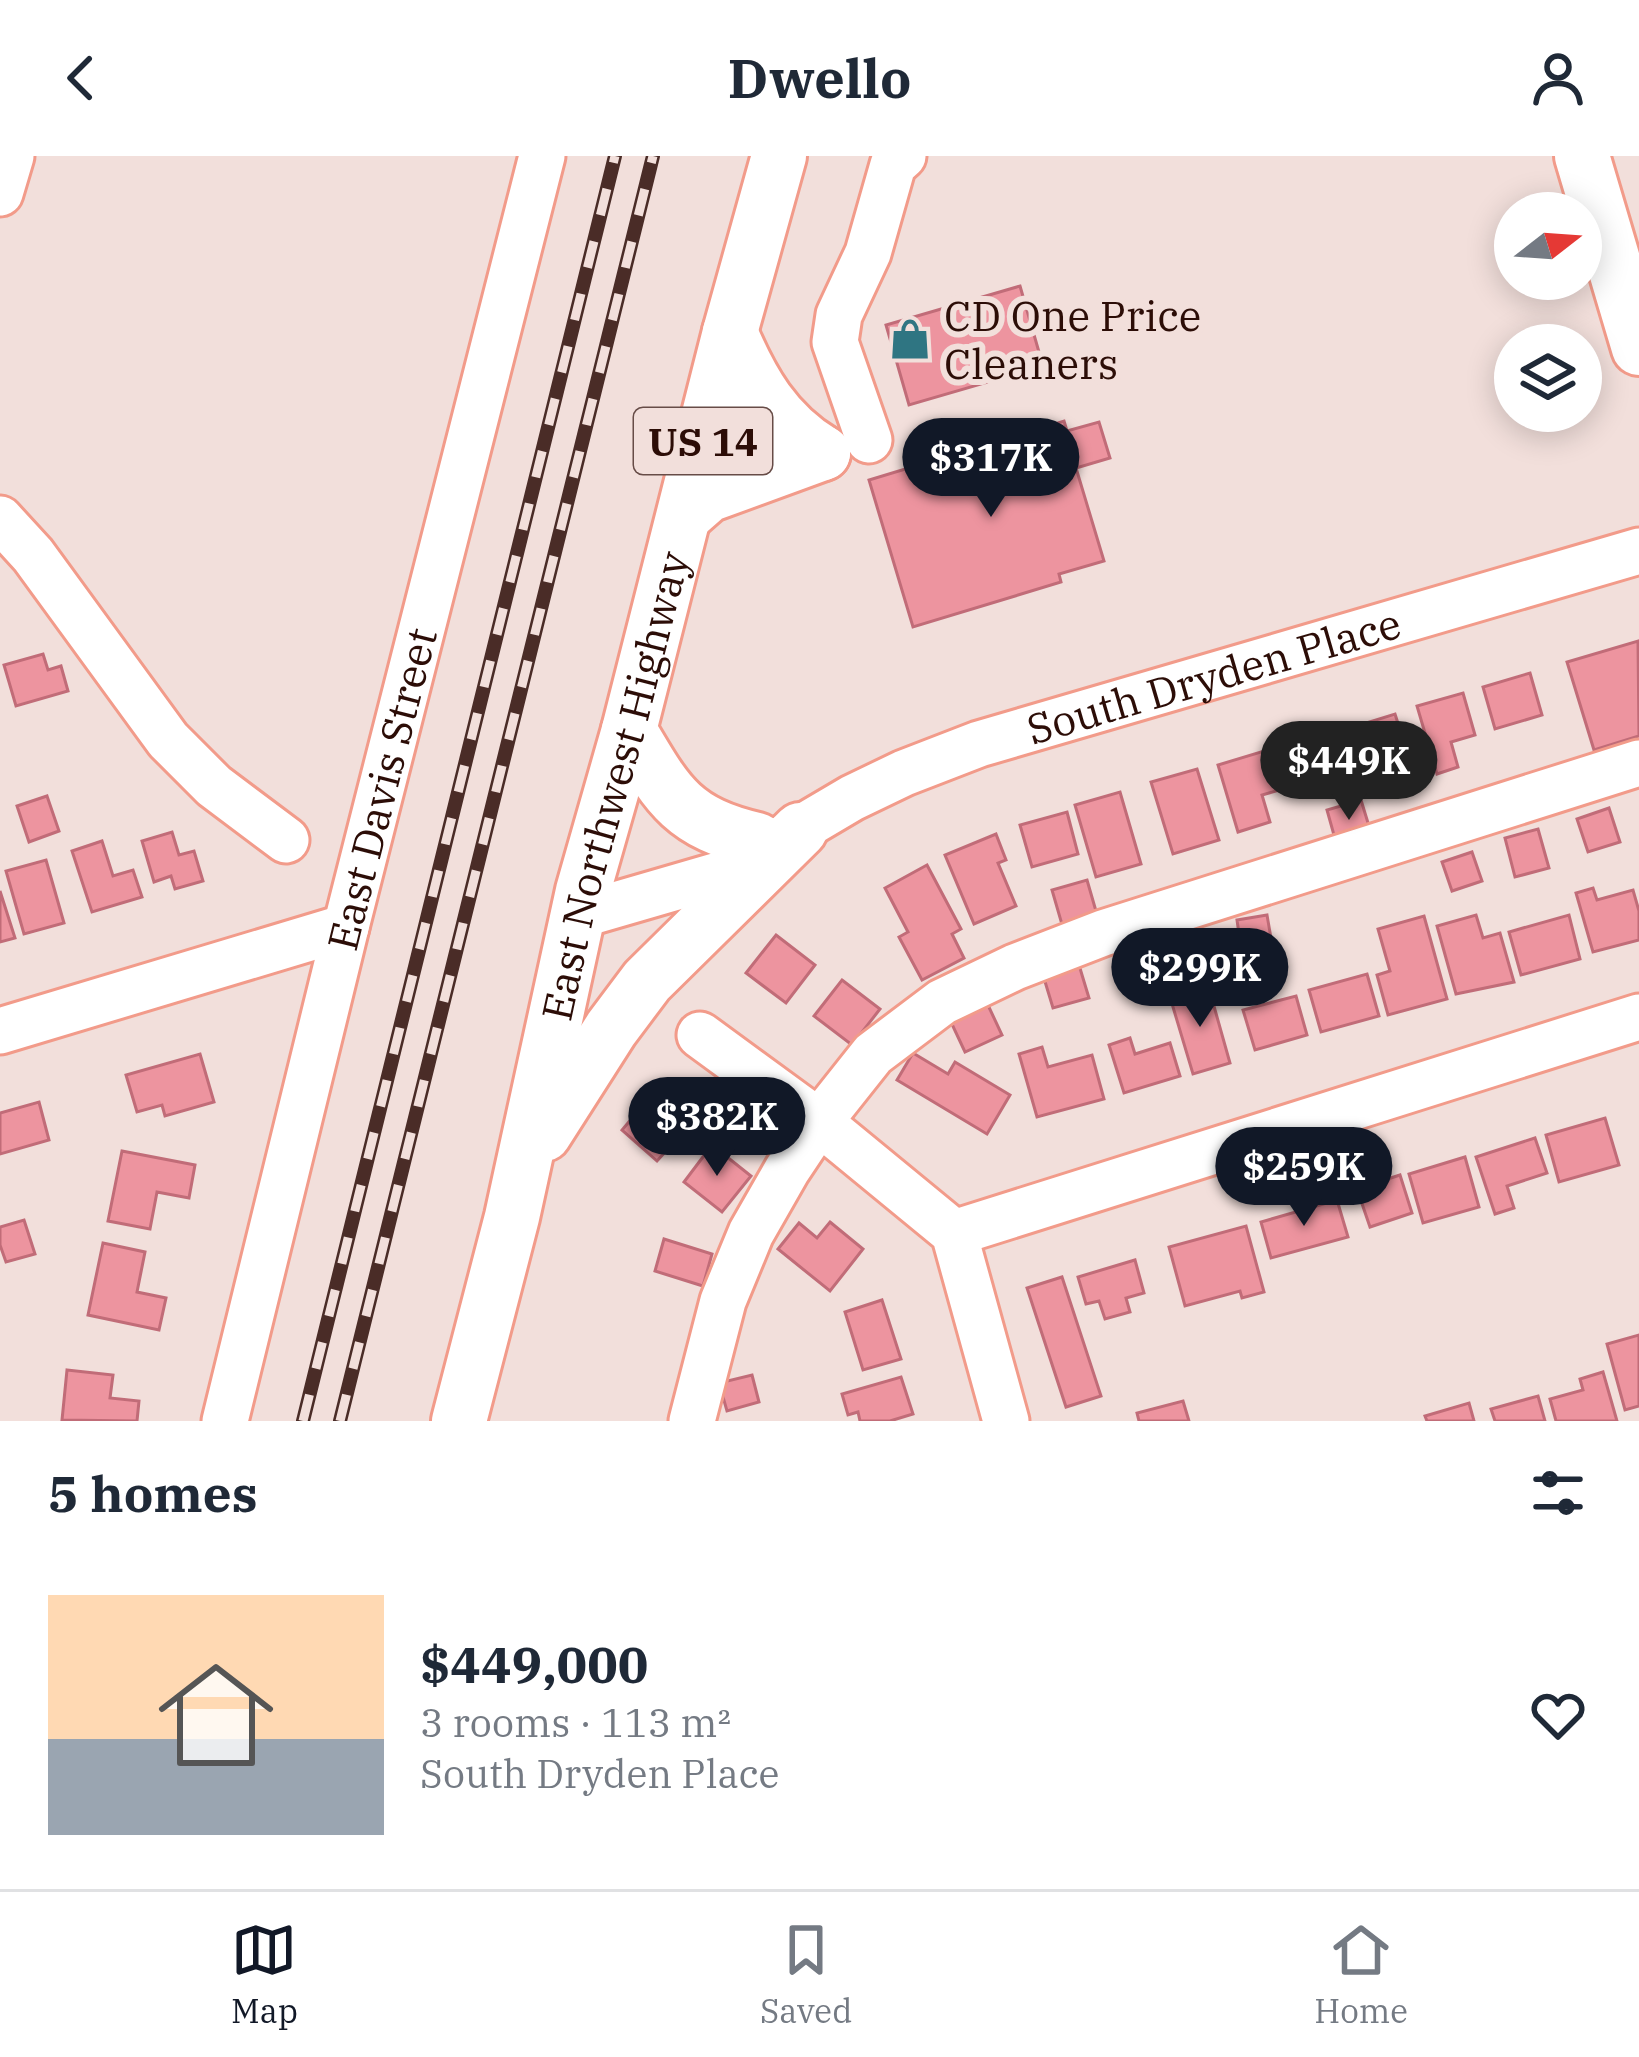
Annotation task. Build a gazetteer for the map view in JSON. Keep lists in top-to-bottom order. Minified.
{"streets":{"main road":["US 14","East Northwest Highway"],"street":["South Dryden Place","East Davis Street"]},"crossings":[["South Dryden Place","East Northwest Highway"]],"places":{"shop":["CD One Price Cleaners"]},"north":"right","page":{"header":"Dwello","price":["$317K","$449K","$299K","$382K","$259K"],"heading":"5 homes","list":[{"name":"$449,000","note":"3 rooms · 113 m² · South Dryden Place"}],"tabs":["Map","Saved","Home"]}}
